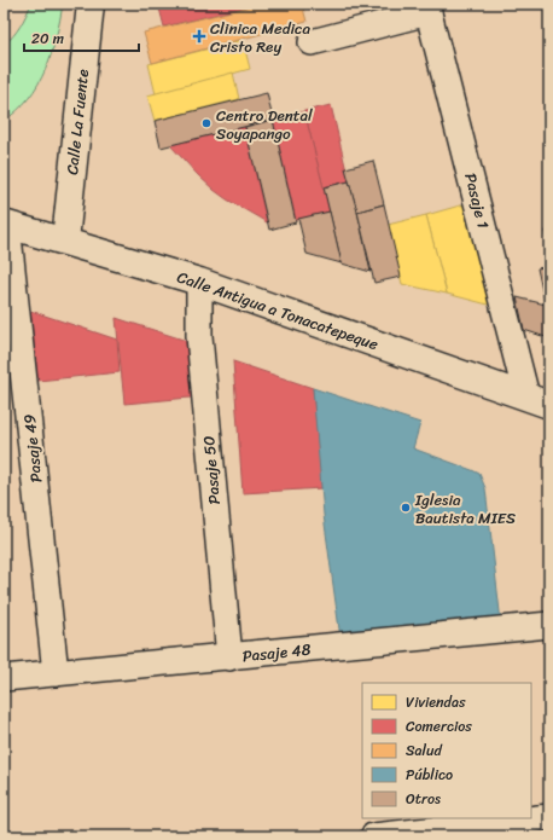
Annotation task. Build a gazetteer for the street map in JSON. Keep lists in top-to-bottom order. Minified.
{"streets":{"main road":["Calle La Fuente","Calle Antigua a Tonacatepeque"],"street":["Pasaje 1","Pasaje 49","Pasaje 50","Pasaje 48"]},"crossings":[["Calle La Fuente","Calle Antigua a Tonacatepeque"],["Pasaje 1","Calle Antigua a Tonacatepeque"],["Calle Antigua a Tonacatepeque","Pasaje 49"],["Calle Antigua a Tonacatepeque","Pasaje 50"],["Pasaje 49","Pasaje 48"],["Pasaje 50","Pasaje 48"]],"places":{"health":["Clinica Medica Cristo Rey"],"other":["Centro Dental Soyapango","Iglesia Bautista MIES"]},"legend":["Viviendas","Comercios","Salud","Público","Otros"],"scale_bar":"20 m"}
